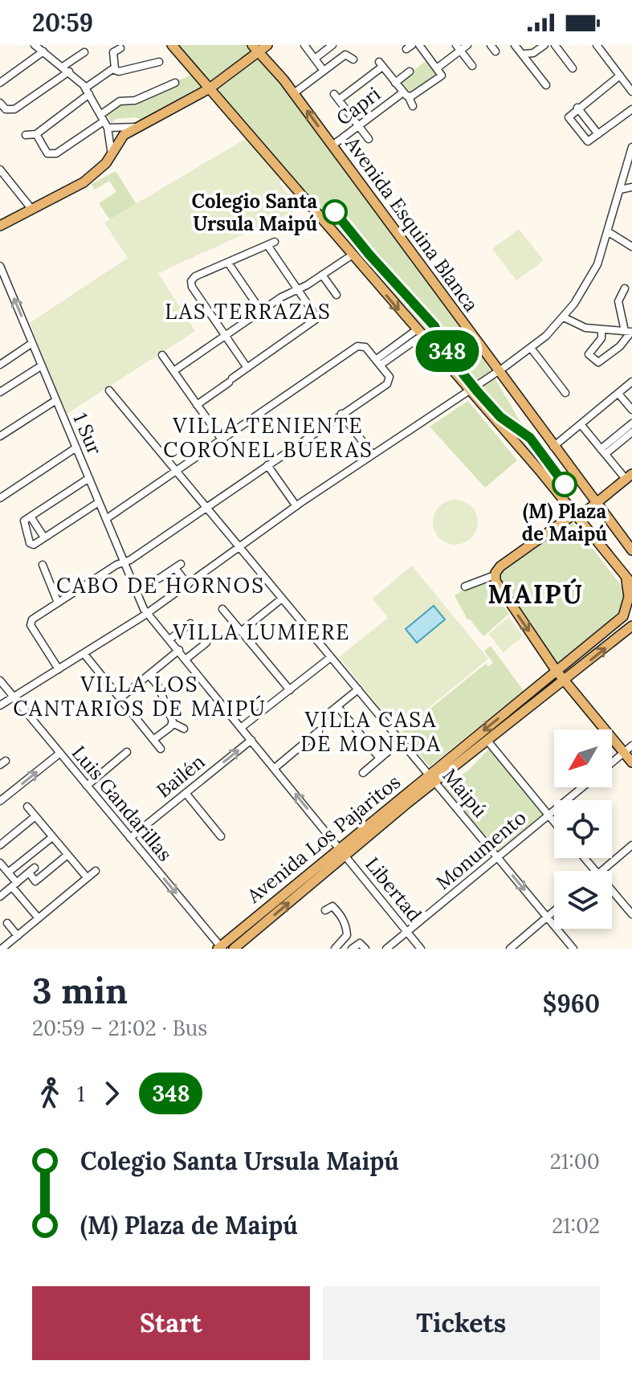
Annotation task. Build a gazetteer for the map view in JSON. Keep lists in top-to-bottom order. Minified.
{"streets":{"main road":["Avenida Esquina Blanca","Avenida Los Pajaritos"],"street":["Capri","1 Sur","Bailén","Maipú","Luis Gandarillas","Monumento","Libertad"]},"crossings":[["Capri","Avenida Esquina Blanca"],["1 Sur","Libertad"],["Bailén","Luis Gandarillas"],["Bailén","Libertad"],["Maipú","Avenida Los Pajaritos"],["Maipú","Monumento"],["Luis Gandarillas","Avenida Los Pajaritos"],["Avenida Los Pajaritos","Libertad"],["Monumento","Libertad"]],"one_way":["Bailén","Luis Gandarillas","Libertad"],"districts":["LAS TERRAZAS","VILLA TENIENTE CORONEL BUERAS","CABO DE HORNOS","MAIPÚ","VILLA LUMIERE","VILLA LOS CANTARIOS DE MAIPÚ","VILLA CASA DE MONEDA"],"places":["Colegio Santa Ursula Maipú","(M) Plaza de Maipú"],"lines":["bus line 348"],"north":"bottom left","page":{"status":"20:59","on_map":"348","heading":["3 min","20:59 – 21:02 · Bus","$960"],"legs":["1","348"],"list":[{"name":"Colegio Santa Ursula Maipú","value":"21:00"},{"name":"(M) Plaza de Maipú","value":"21:02"}],"buttons":["Start","Tickets"]}}
